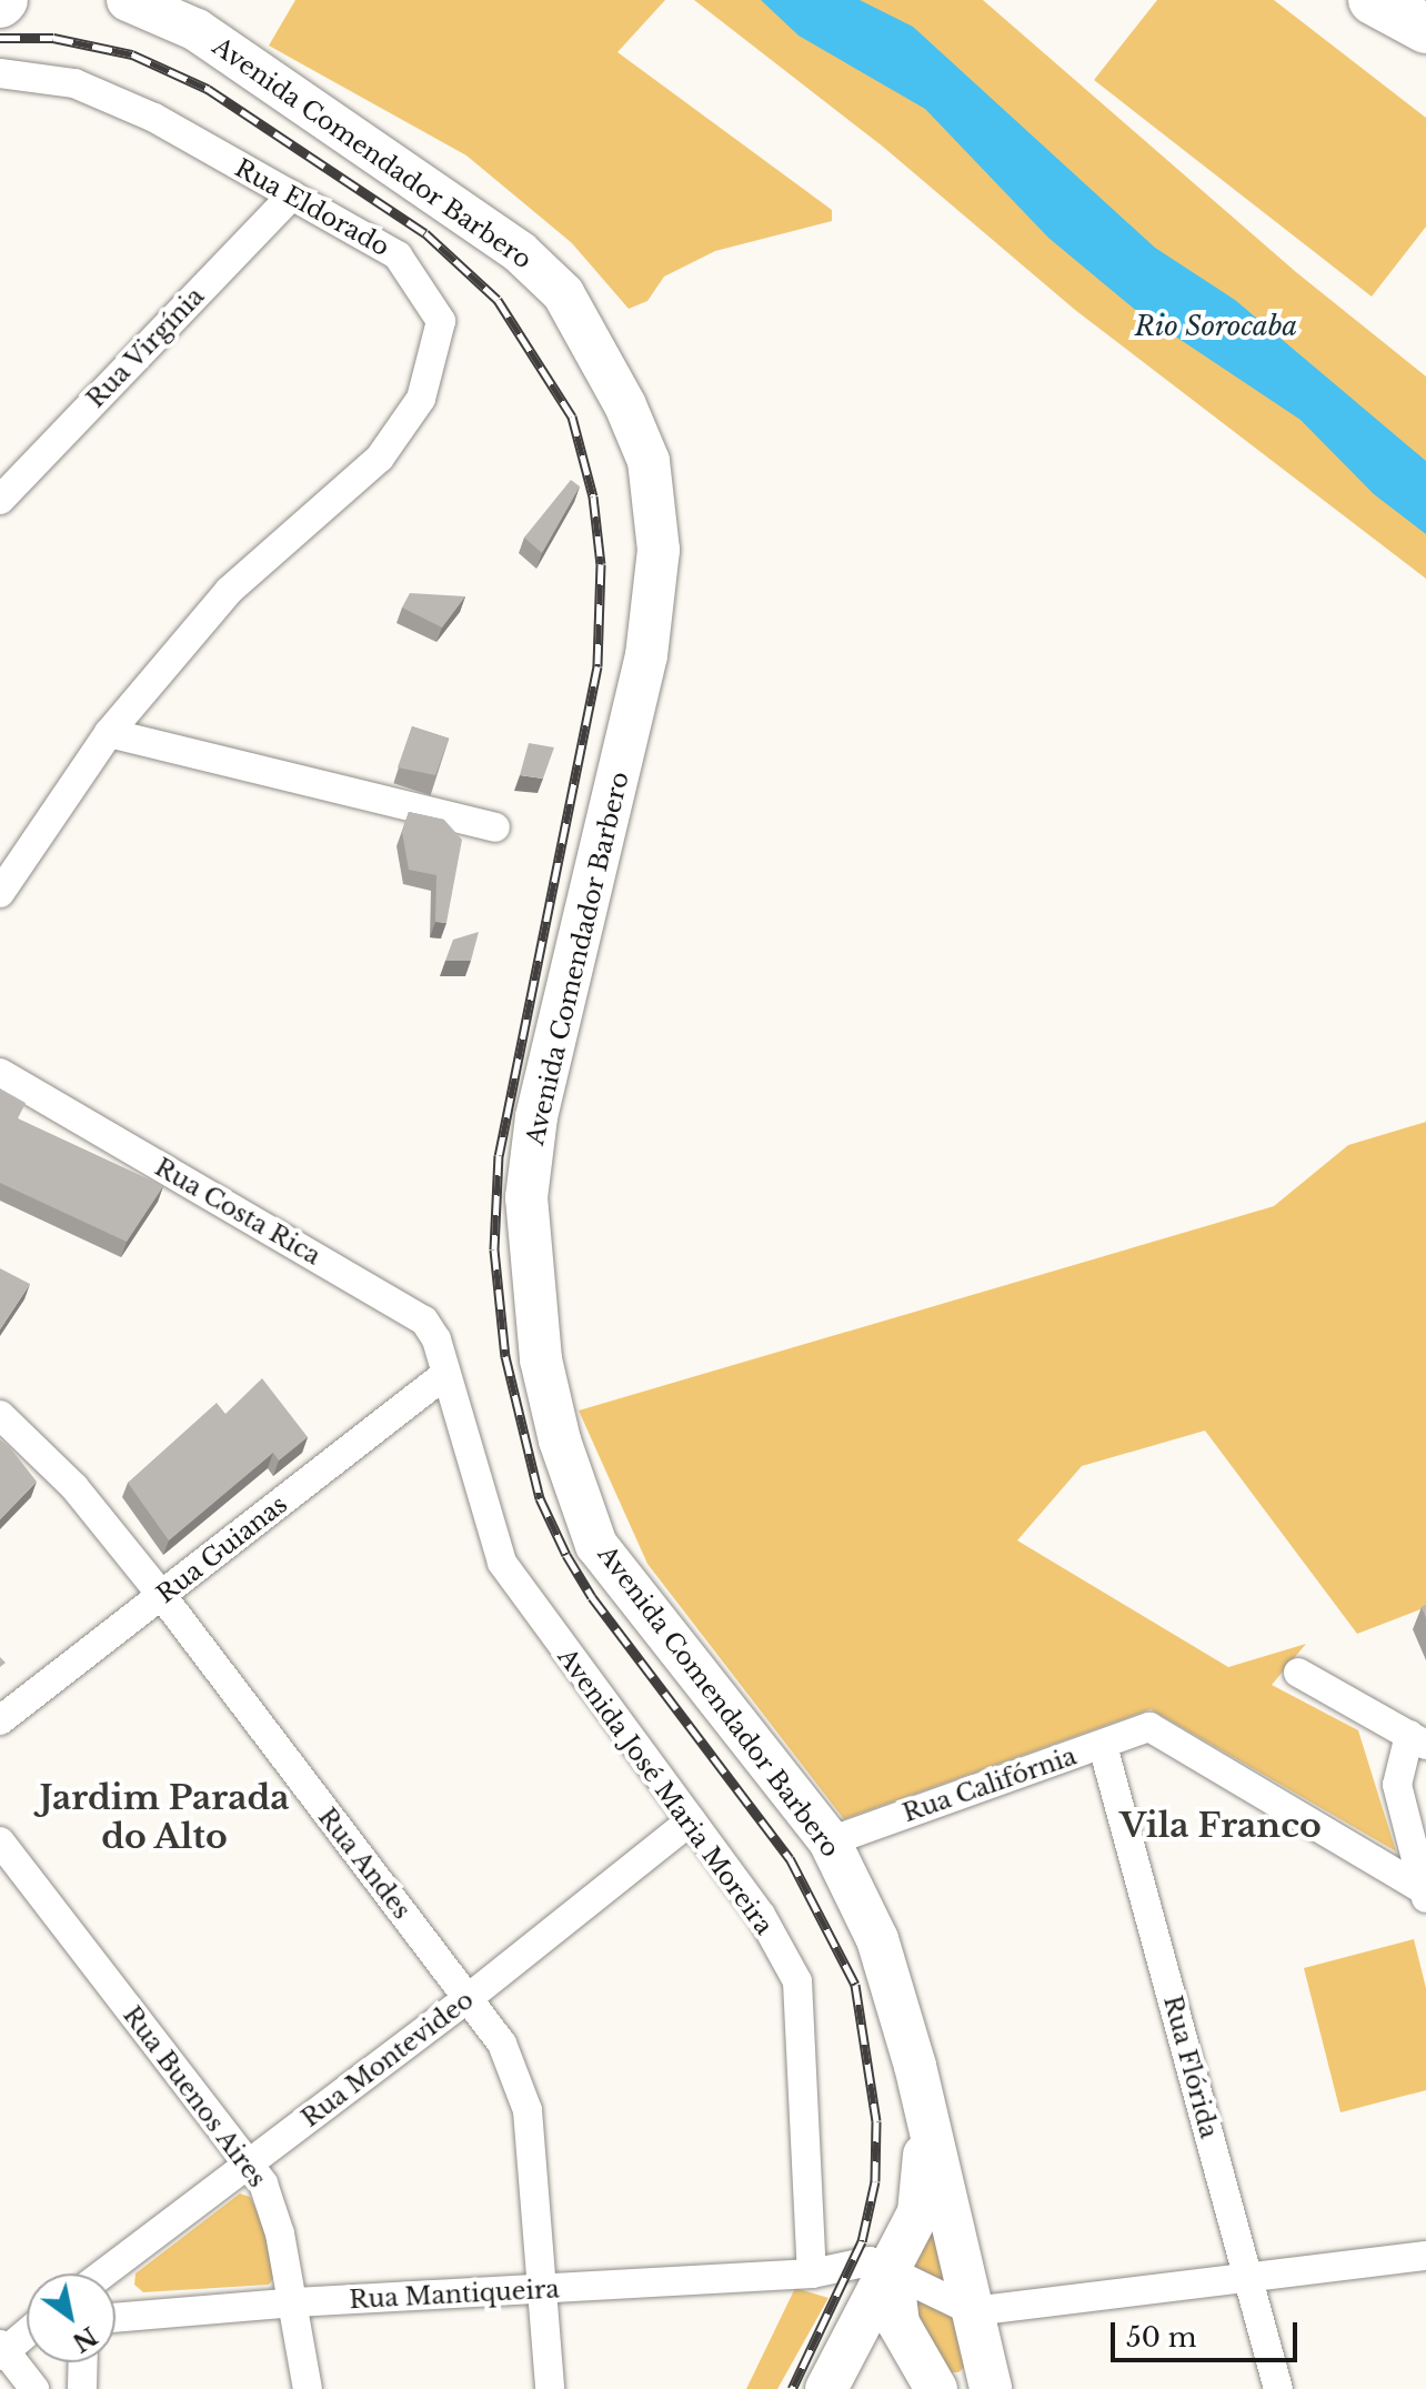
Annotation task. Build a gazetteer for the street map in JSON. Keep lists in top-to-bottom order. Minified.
{"streets":{"main road":["Avenida Comendador Barbero"],"street":["Rua Eldorado","Rua Virgínia","Rua Costa Rica","Rua Guianas","Rua Califórnia","Avenida José Maria Moreira","Rua Andes","Rua Montevideo","Rua Flórida","Rua Buenos Aires","Rua Mantiqueira"]},"crossings":[["Avenida Comendador Barbero","Rua Califórnia"],["Rua Eldorado","Rua Virgínia"],["Rua Costa Rica","Rua Guianas"],["Rua Costa Rica","Avenida José Maria Moreira"],["Rua Guianas","Avenida José Maria Moreira"],["Rua Guianas","Rua Andes"],["Rua Califórnia","Rua Flórida"],["Avenida José Maria Moreira","Rua Montevideo"],["Avenida José Maria Moreira","Rua Mantiqueira"],["Rua Andes","Rua Montevideo"],["Rua Andes","Rua Mantiqueira"],["Rua Montevideo","Rua Buenos Aires"],["Rua Buenos Aires","Rua Mantiqueira"]],"districts":["Jardim Parada do Alto","Vila Franco"],"water":["Rio Sorocaba"],"scale_bar":"50 m","north":"bottom right"}
